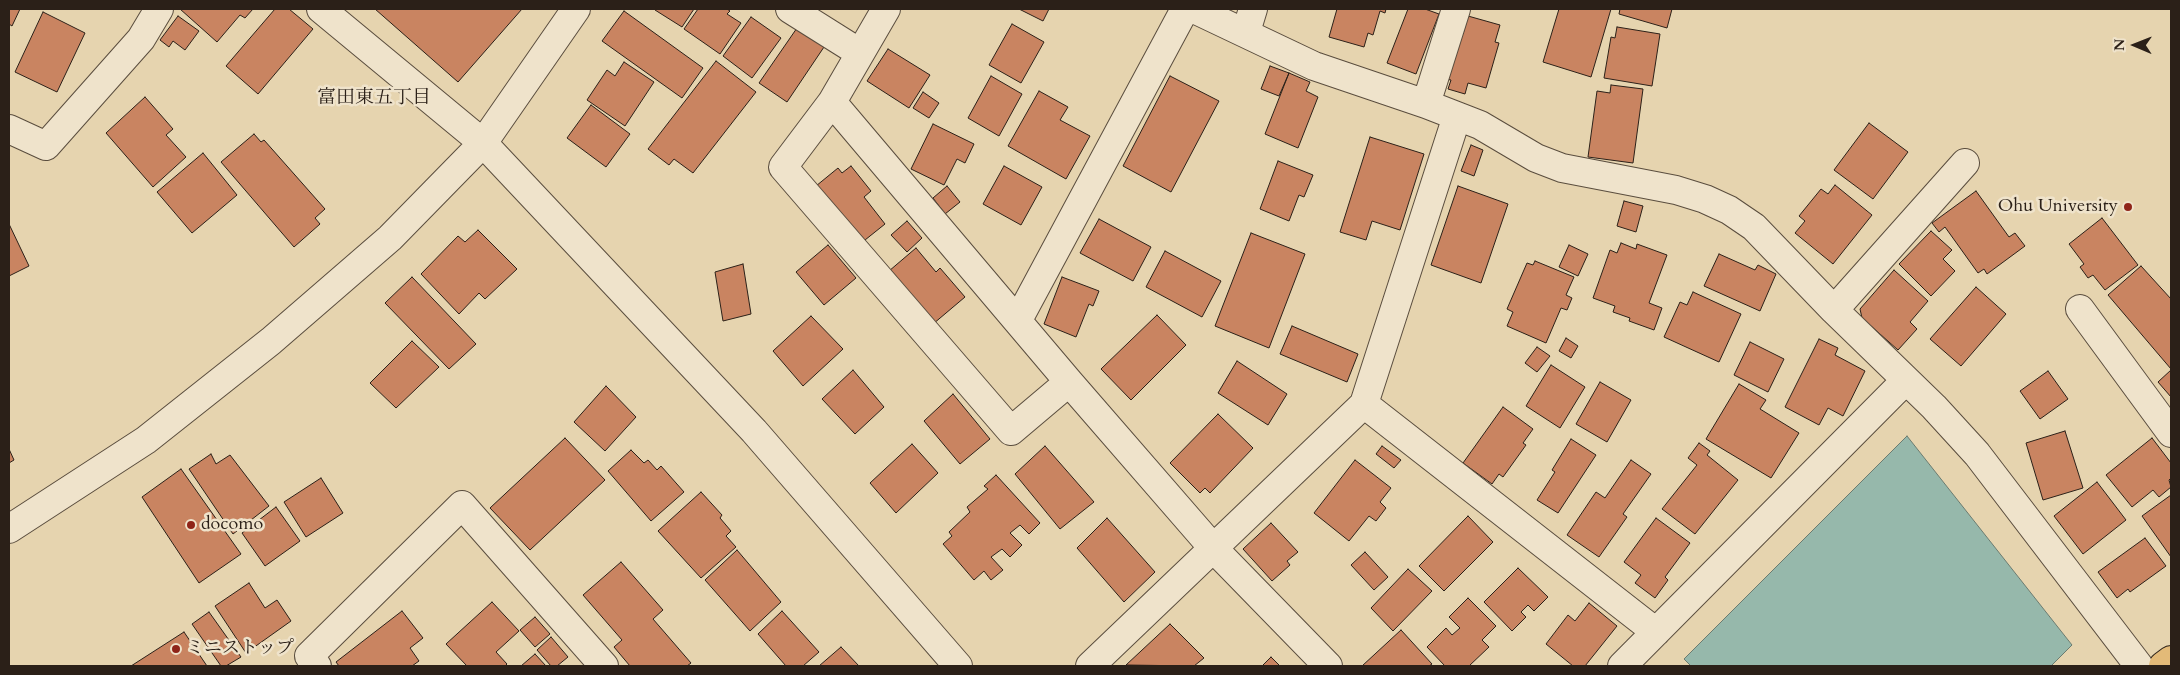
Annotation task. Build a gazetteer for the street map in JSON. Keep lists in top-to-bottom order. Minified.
{"districts":["富田東五丁目"],"places":["Ohu University","docomo","ミニストップ"],"north":"left"}
